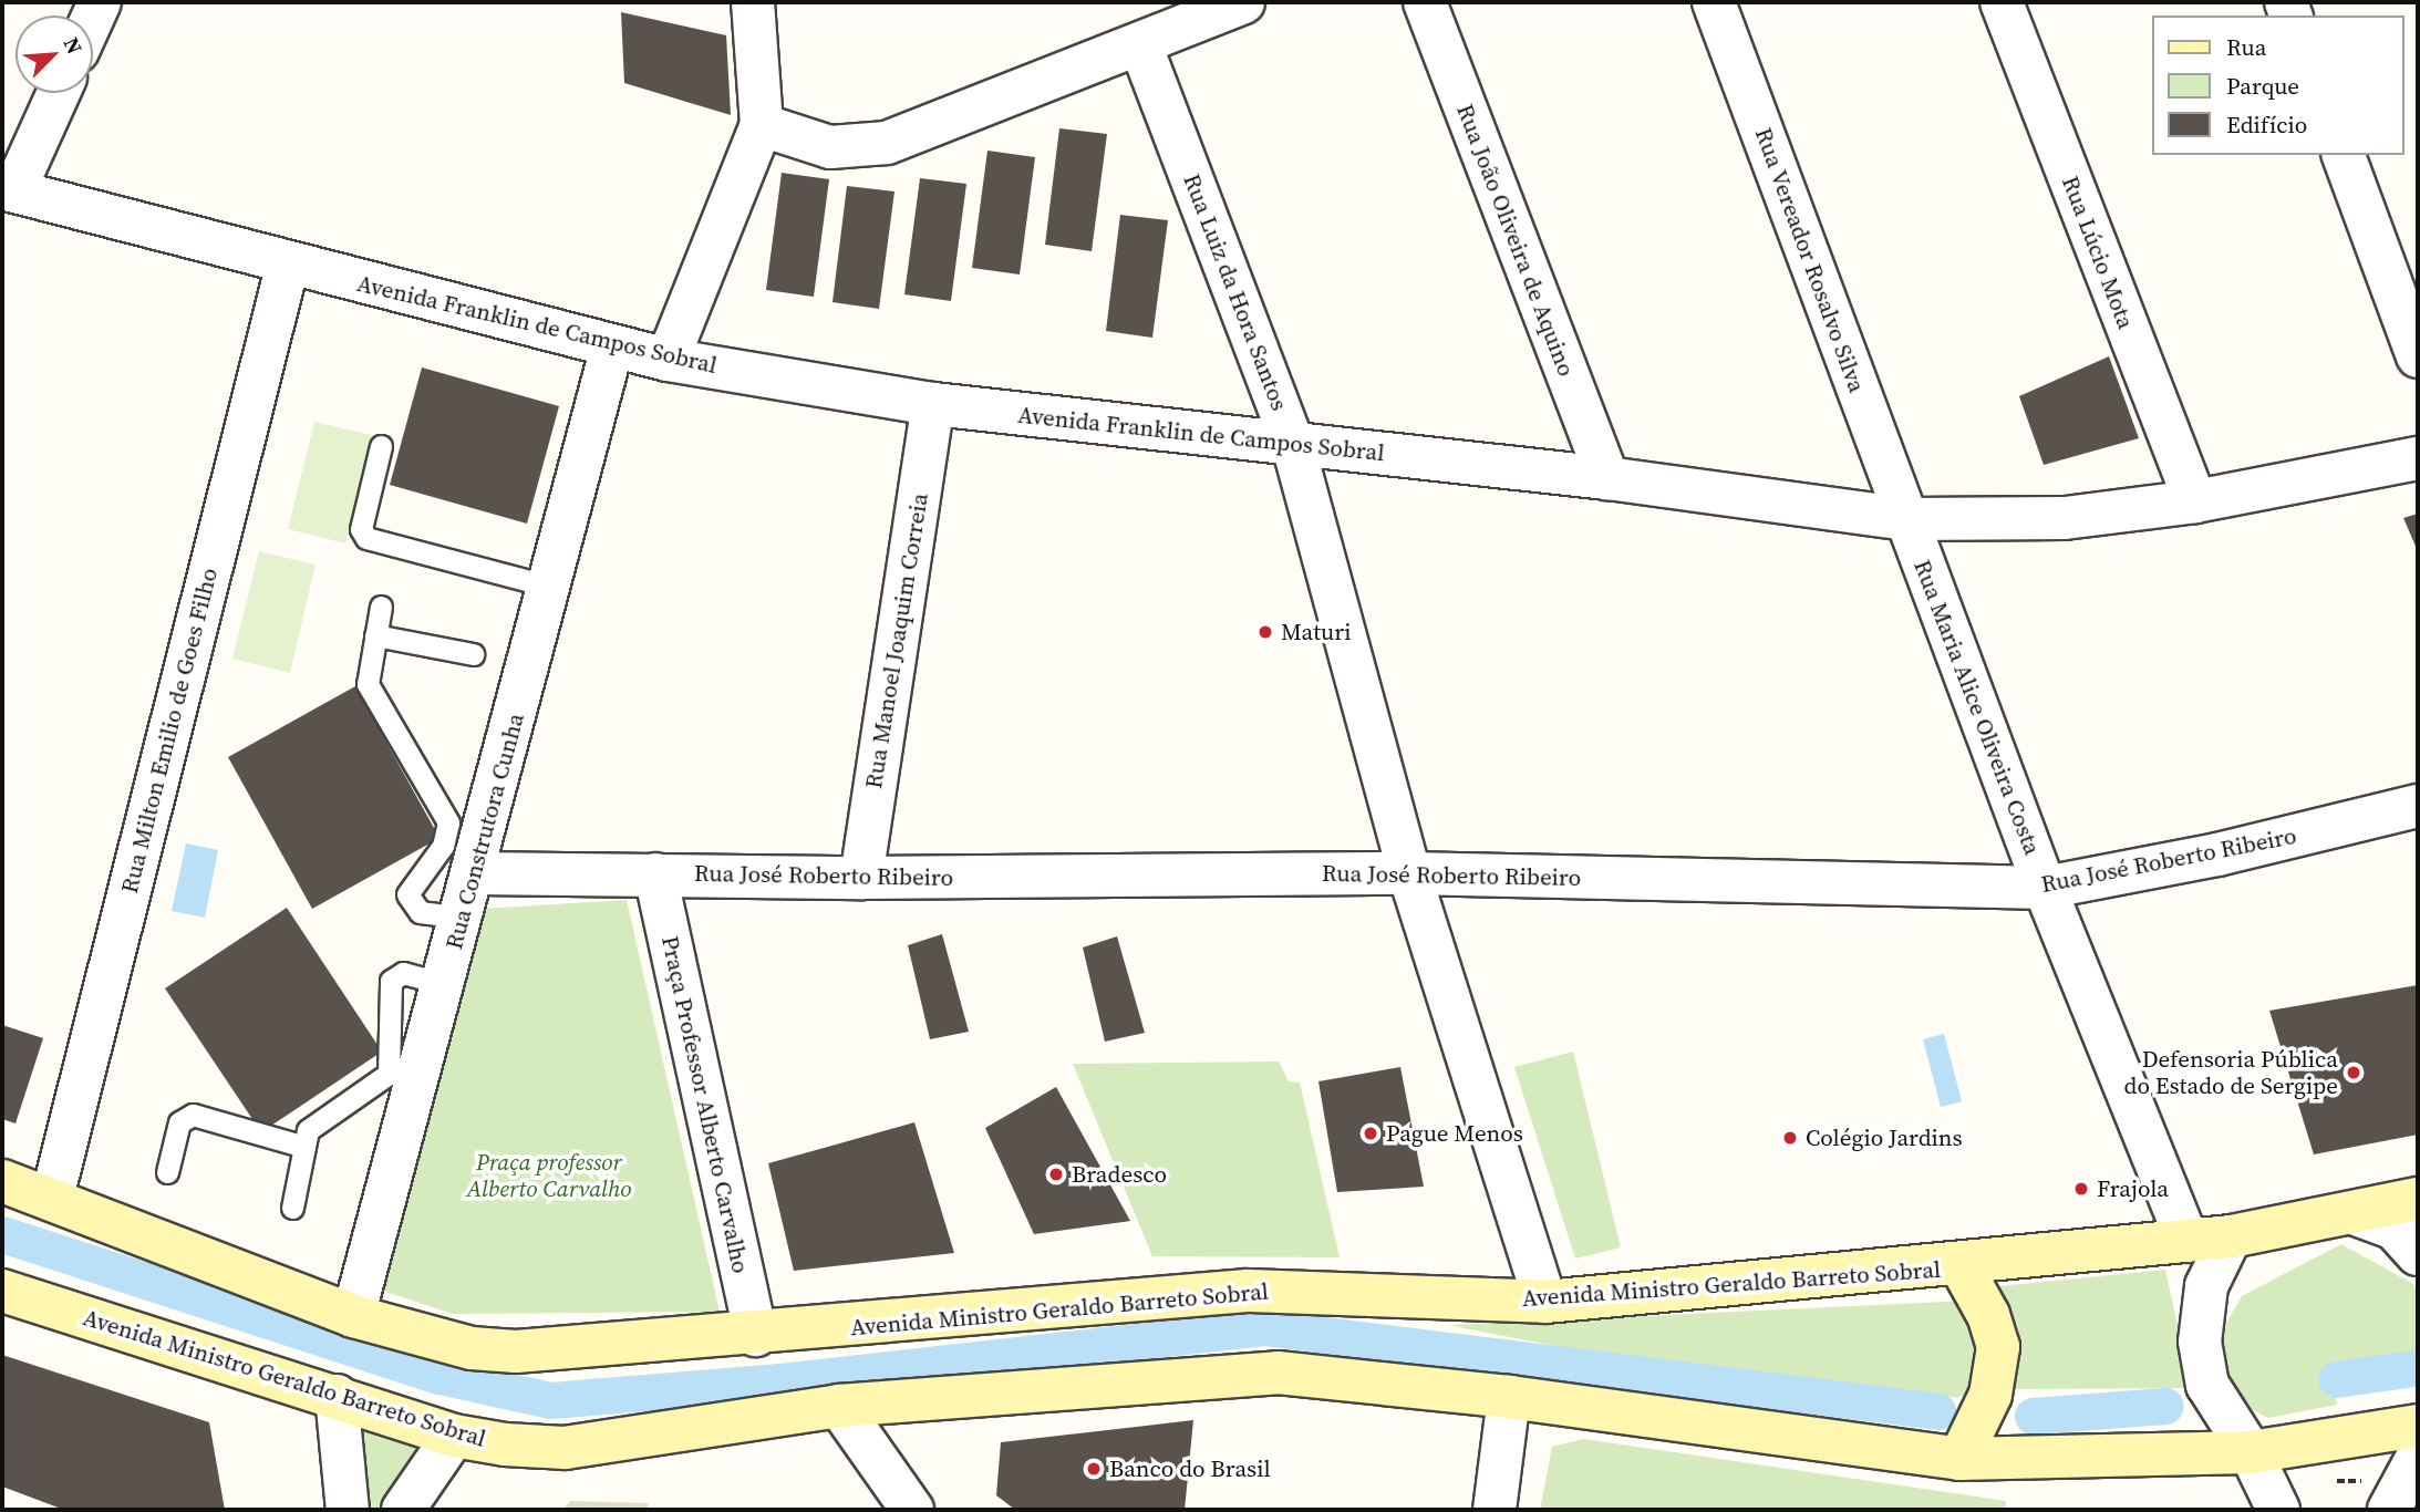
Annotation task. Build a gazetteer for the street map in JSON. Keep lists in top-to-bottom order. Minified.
{"streets":{"main road":["Avenida Ministro Geraldo Barreto Sobral"],"street":["Rua João Oliveira de Aquino","Rua Lúcio Mota","Rua Vereador Rosalvo Silva","Rua Luiz da Hora Santos","Avenida Franklin de Campos Sobral","Rua Manoel Joaquim Correia","Rua Maria Alice Oliveira Costa","Rua Milton Emilio de Goes Filho","Rua Construtora Cunha","Rua José Roberto Ribeiro","Praça Professor Alberto Carvalho"]},"crossings":[["Rua João Oliveira de Aquino","Avenida Franklin de Campos Sobral"],["Rua Lúcio Mota","Avenida Franklin de Campos Sobral"],["Rua Vereador Rosalvo Silva","Avenida Franklin de Campos Sobral"],["Rua Vereador Rosalvo Silva","Rua Maria Alice Oliveira Costa"],["Rua Luiz da Hora Santos","Avenida Franklin de Campos Sobral"],["Rua Luiz da Hora Santos","Rua José Roberto Ribeiro"],["Rua Luiz da Hora Santos","Avenida Ministro Geraldo Barreto Sobral"],["Avenida Franklin de Campos Sobral","Rua Manoel Joaquim Correia"],["Avenida Franklin de Campos Sobral","Rua Maria Alice Oliveira Costa"],["Avenida Franklin de Campos Sobral","Rua Milton Emilio de Goes Filho"],["Avenida Franklin de Campos Sobral","Rua Construtora Cunha"],["Rua Manoel Joaquim Correia","Rua José Roberto Ribeiro"],["Rua Maria Alice Oliveira Costa","Rua José Roberto Ribeiro"],["Rua Maria Alice Oliveira Costa","Avenida Ministro Geraldo Barreto Sobral"],["Rua Milton Emilio de Goes Filho","Avenida Ministro Geraldo Barreto Sobral"],["Rua Construtora Cunha","Rua José Roberto Ribeiro"],["Rua Construtora Cunha","Avenida Ministro Geraldo Barreto Sobral"],["Rua José Roberto Ribeiro","Praça Professor Alberto Carvalho"],["Praça Professor Alberto Carvalho","Avenida Ministro Geraldo Barreto Sobral"]],"parks":["Praça professor Alberto Carvalho"],"places":["Maturi","Defensoria Pública do Estado de Sergipe","Pague Menos","Colégio Jardins","Bradesco","Frajola","Banco do Brasil"],"legend":["Rua","Parque","Edifício"],"north":"top right"}
